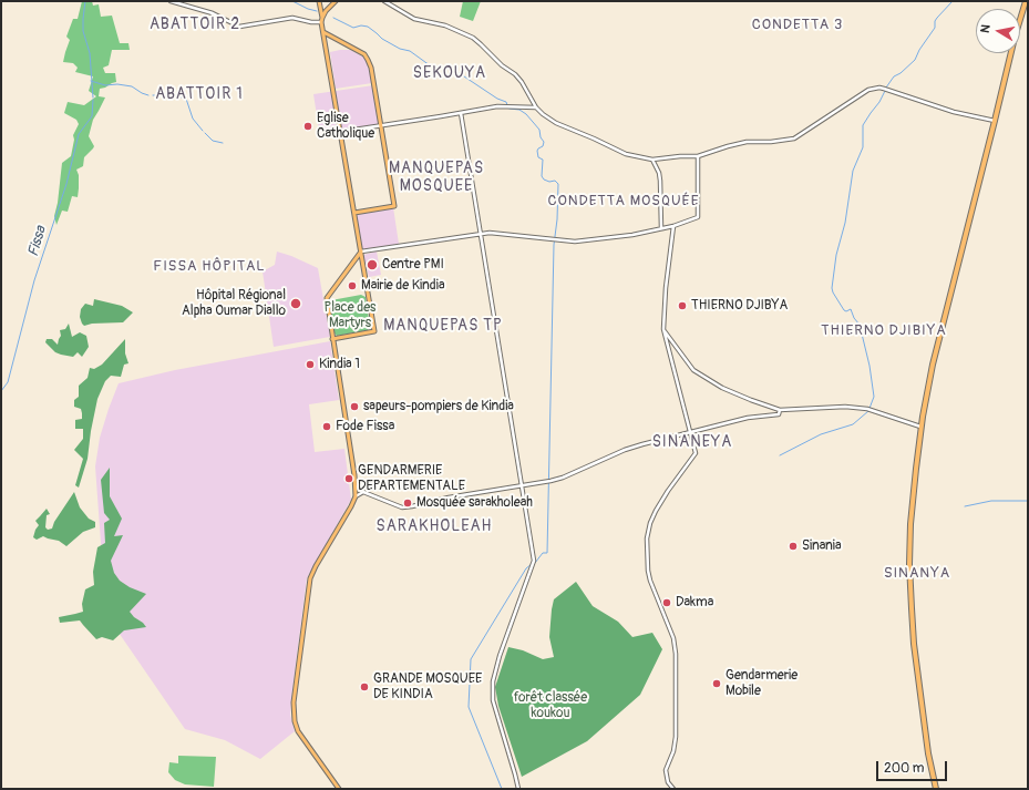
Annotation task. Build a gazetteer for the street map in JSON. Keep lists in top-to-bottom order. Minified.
{"districts":["ABATTOIR 2","СONDETTA 3","SEKOUYA","ABATTOIR 1","MANQUEPAS MOSQUEE","СONDETTA MOSQUÉE","FISSA HÔPITAL","MANQUEPAS TP","THIERNO DJIBIYA","SINANEYA","SARAKHOLEAH","SINANYA"],"water":["Fissa"],"parks":["Place des Martyrs","forêt classée koukou"],"places":["Eglise Catholique","Centre PMI","Mairie de Kindia","Hôpital Régional Alpha Oumar Diallo","THIERNO DJIBYA","Kindia 1","sapeurs-pompiers de Kindia","Fode Fissa","GENDARMERIE DEPARTEMENTALE","Mosquée sarakholeah","Sinania","Dakma","Gendarmerie Mobile","GRANDE MOSQUEE DE KINDIA"],"scale_bar":"200 m","north":"left"}
